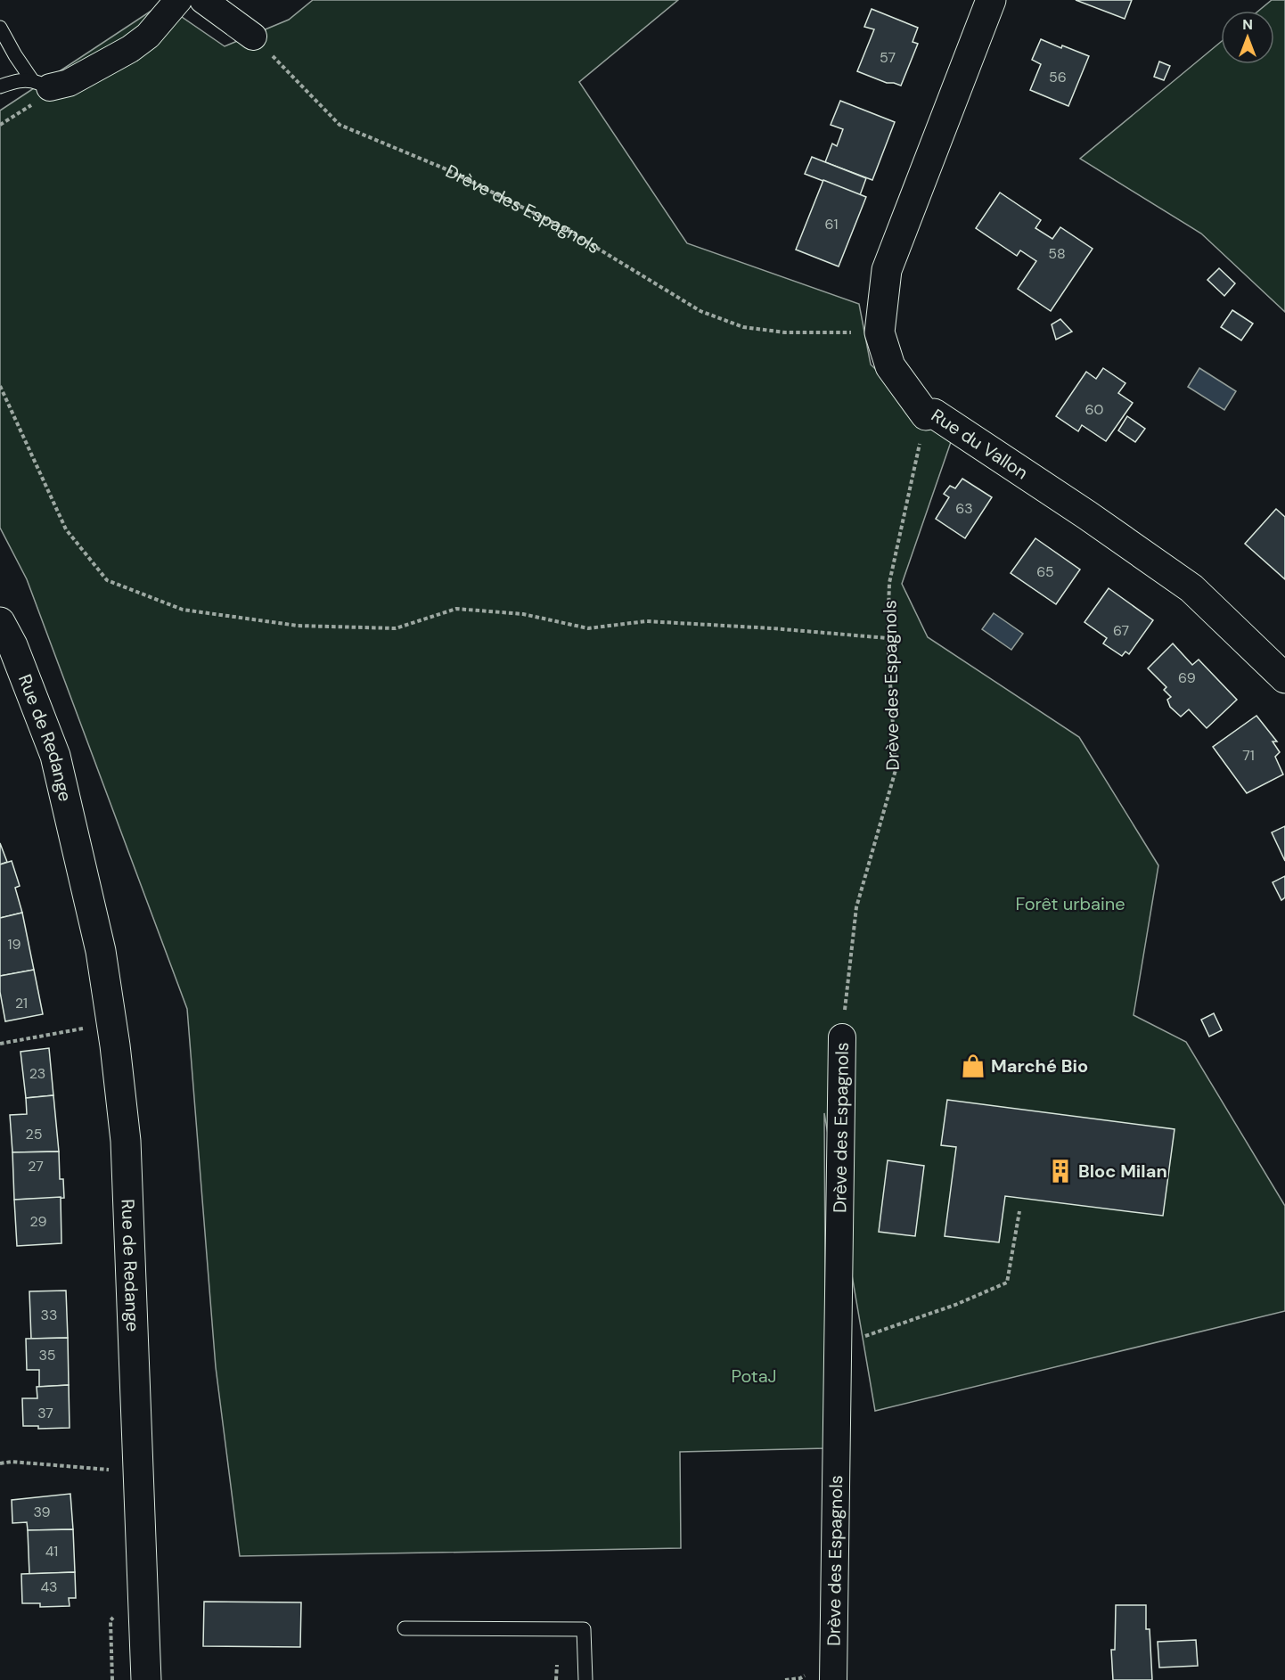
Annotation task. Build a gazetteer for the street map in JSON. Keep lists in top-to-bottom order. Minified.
{"streets":{"main road":["Rue du Vallon","Rue de Redange"],"street":["Drève des Espagnols"]},"crossings":[["Drève des Espagnols","Rue du Vallon"]],"parks":["Forêt urbaine","PotaJ"],"places":{"shop":["Marché Bio"],"building":["Bloc Milan"]},"house_numbers":["57","56","61","58","60","63","65","67","69","71","19","21","23","25","27","29","33","35","37","39","41","43"],"north":"top"}
